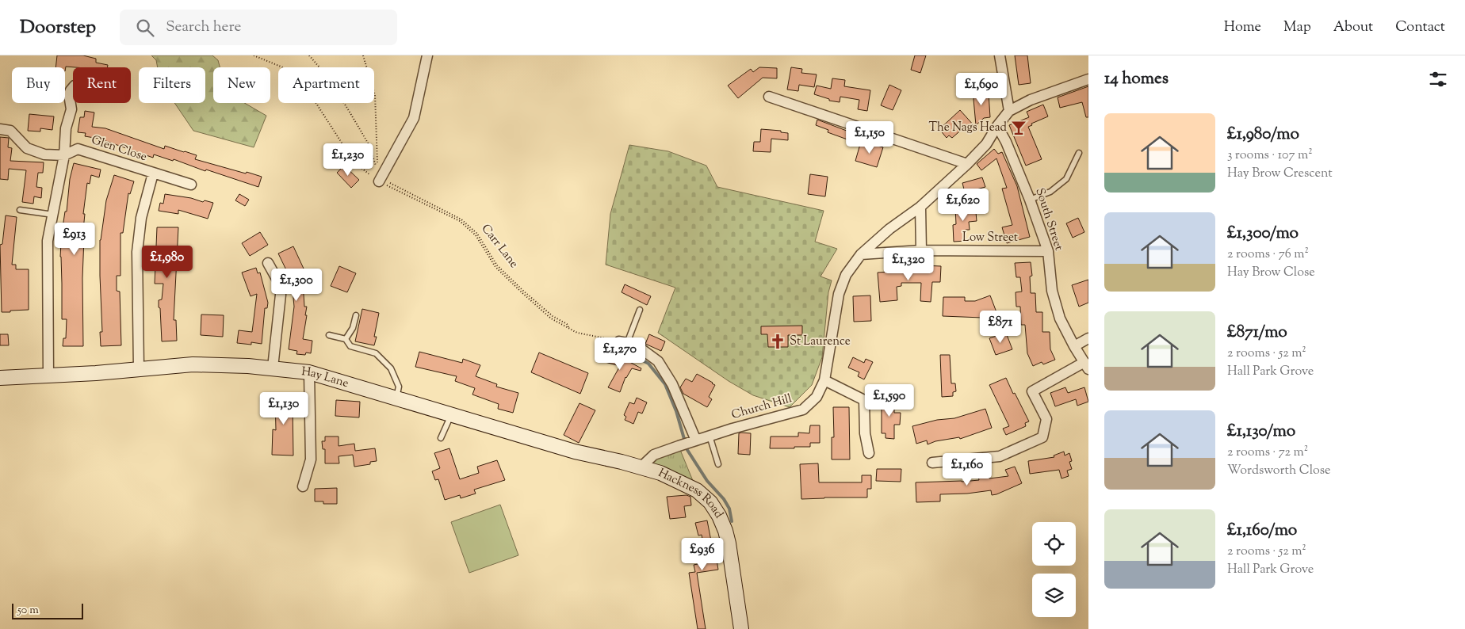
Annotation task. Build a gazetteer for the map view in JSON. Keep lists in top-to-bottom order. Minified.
{"streets":{"street":["Glen Close","South Street","Low Street","Hay Lane","Church Hill","Hackness Road"],"path":["Carr Lane"]},"crossings":[["South Street","Low Street"],["South Street","Church Hill"],["Low Street","Church Hill"],["Hay Lane","Church Hill"],["Hay Lane","Hackness Road"],["Church Hill","Hackness Road"]],"places":{"bar":["The Nags Head"],"church":["St Laurence"]},"scale_bar":"50 m","page":{"header":"Doorstep","search":"Search here","nav":["Home","Map","About","Contact"],"heading":"14 homes","chip":["Buy","Rent","Filters","New","Apartment"],"price":["£1,690","£1,150","£1,230","£1,620","£913","£1,980","£1,320","£1,300","£871","£1,270","£1,590","£1,130","£1,160","£936"],"list":[{"name":"£1,980/mo","note":"3 rooms · 107 m² · Hay Brow Crescent"},{"name":"£1,300/mo","note":"2 rooms · 76 m² · Hay Brow Close"},{"name":"£871/mo","note":"2 rooms · 52 m² · Hall Park Grove"},{"name":"£1,130/mo","note":"2 rooms · 72 m² · Wordsworth Close"},{"name":"£1,160/mo","note":"2 rooms · 52 m² · Hall Park Grove"}],"scale":"50 m"}}
